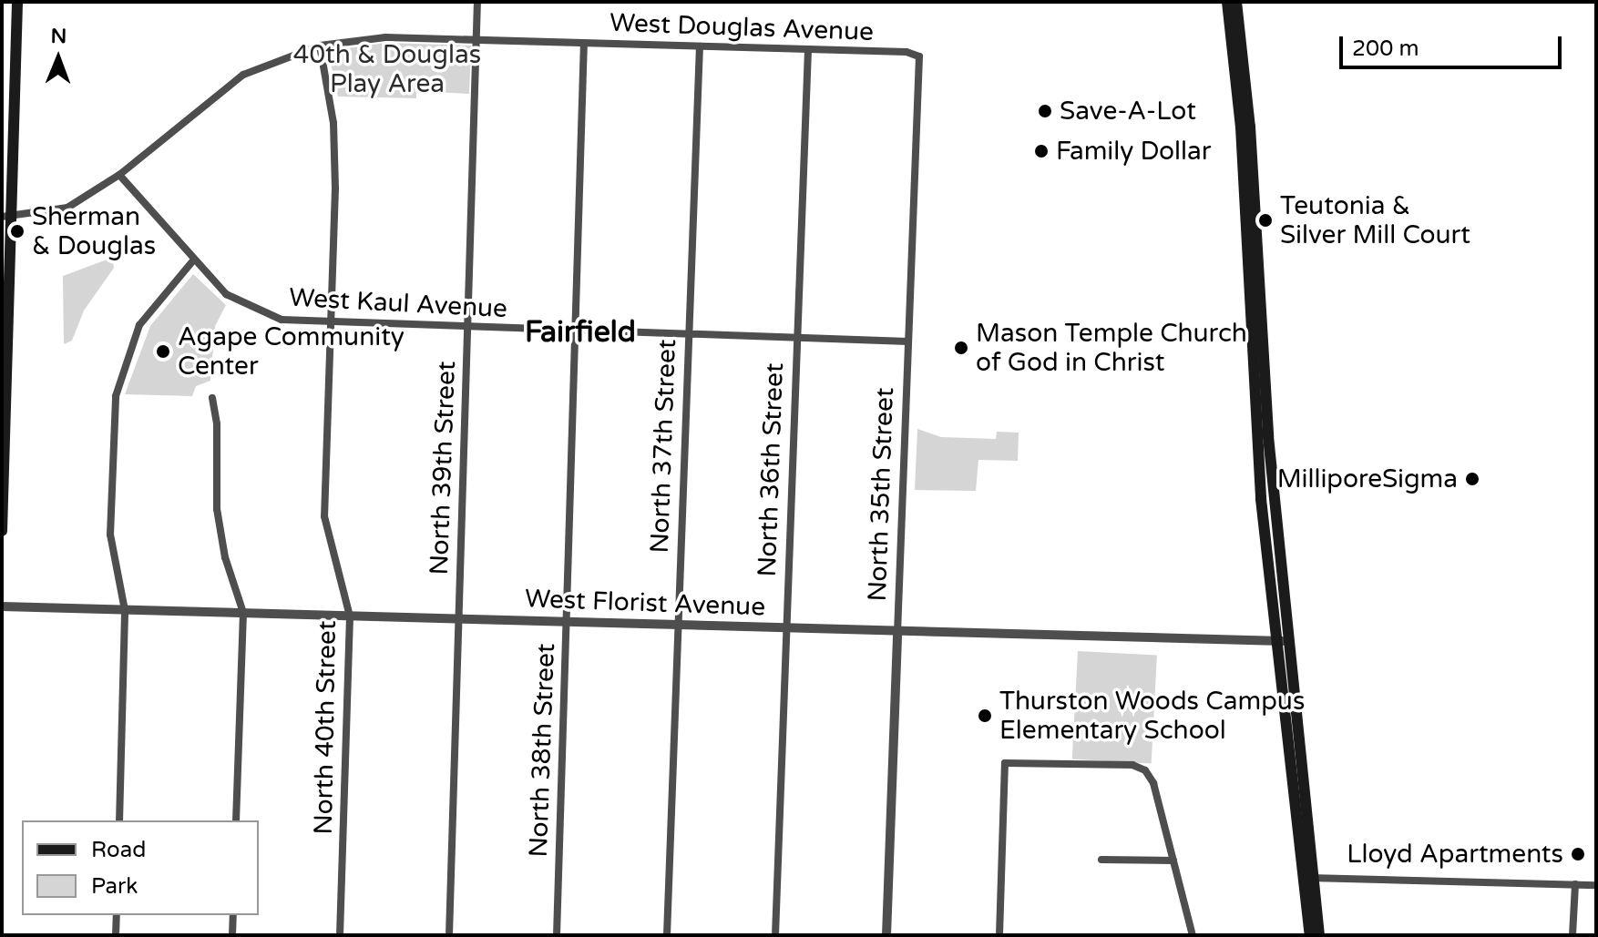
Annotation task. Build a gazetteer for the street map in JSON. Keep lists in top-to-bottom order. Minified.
{"streets":{"street":["West Douglas Avenue","West Kaul Avenue","North 37th Street","North 39th Street","North 36th Street","North 35th Street","West Florist Avenue","North 40th Street","North 38th Street"]},"crossings":[["West Douglas Avenue","West Kaul Avenue"],["West Douglas Avenue","North 37th Street"],["West Douglas Avenue","North 39th Street"],["West Douglas Avenue","North 36th Street"],["West Douglas Avenue","North 35th Street"],["West Douglas Avenue","North 40th Street"],["West Douglas Avenue","North 38th Street"],["West Kaul Avenue","North 37th Street"],["West Kaul Avenue","North 39th Street"],["West Kaul Avenue","North 36th Street"],["West Kaul Avenue","North 35th Street"],["West Kaul Avenue","North 40th Street"],["West Kaul Avenue","North 38th Street"],["North 37th Street","West Florist Avenue"],["North 39th Street","West Florist Avenue"],["North 36th Street","West Florist Avenue"],["North 35th Street","West Florist Avenue"],["West Florist Avenue","North 40th Street"],["West Florist Avenue","North 38th Street"]],"districts":["Fairfield"],"parks":["40th & Douglas Play Area"],"places":["Save-A-Lot","Family Dollar","Teutonia & Silver Mill Court","Sherman & Douglas","Mason Temple Church of God in Christ","Agape Community Center","MilliporeSigma","Thurston Woods Campus Elementary School","Lloyd Apartments"],"legend":["Road","Park"],"scale_bar":"200 m","north":"top"}
